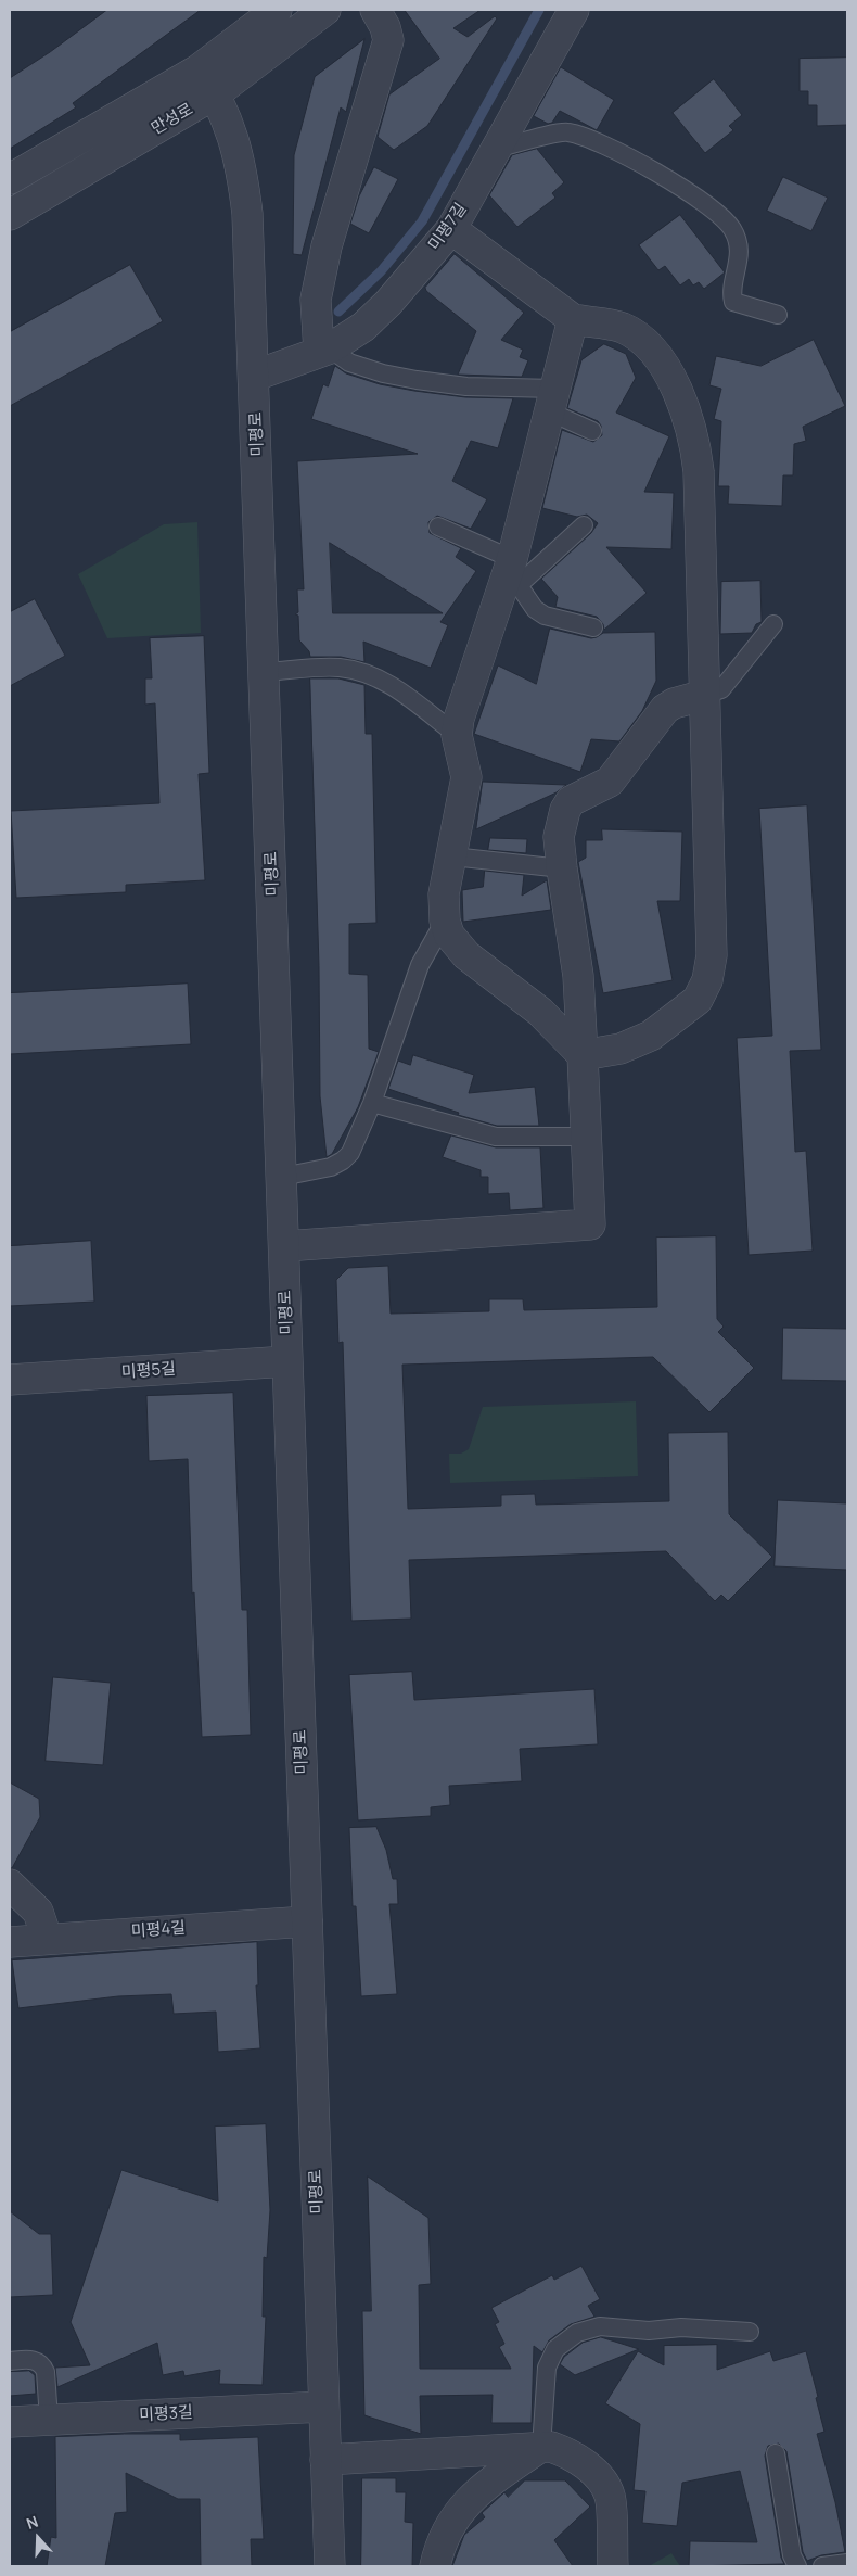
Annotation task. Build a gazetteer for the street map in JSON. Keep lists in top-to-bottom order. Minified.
{"streets":{"street":["만성로","미평7길","미평로","미평5길","미평4길","미평3길"]},"crossings":[["만성로","미평로"],["미평7길","미평로"],["미평로","미평5길"],["미평로","미평4길"],["미평로","미평3길"]],"north":"top"}
